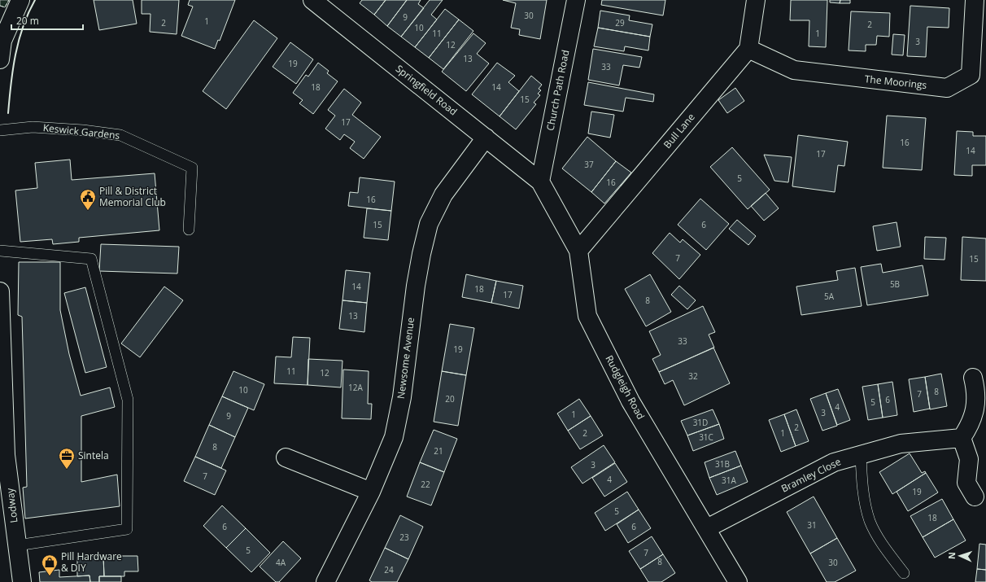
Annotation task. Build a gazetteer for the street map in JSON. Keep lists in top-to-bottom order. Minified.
{"streets":{"street":["The Moorings","Springfield Road","Church Path Road","Bull Lane","Newsome Avenue","Rudgleigh Road","Bramley Close","Lodway"],"lane":["Keswick Gardens"]},"crossings":[["The Moorings","Bull Lane"],["Springfield Road","Church Path Road"],["Springfield Road","Newsome Avenue"],["Springfield Road","Rudgleigh Road"],["Church Path Road","Rudgleigh Road"],["Bull Lane","Rudgleigh Road"],["Rudgleigh Road","Bramley Close"]],"places":{"public building":["Pill & District Memorial Club"],"office":["Sintela"],"shop":["Pill Hardware & DIY"]},"house_numbers":["30","9","1","2","29","2","10","11","1","3","12","13","19","33","18","14","15","17","16","14","17","37","5","16","16","15","6","7","15","5B","14","18","17","5A","8","13","33","19","11","12","32","12A","10","8","7","20","6","5","4","3","1","9","31D","2","2","1","31C","8","21","31B","3","7","4","31A","22","19","5","18","31","6","6","23","5","7","8","4A","30","24"],"scale_bar":"20 m","north":"left"}
